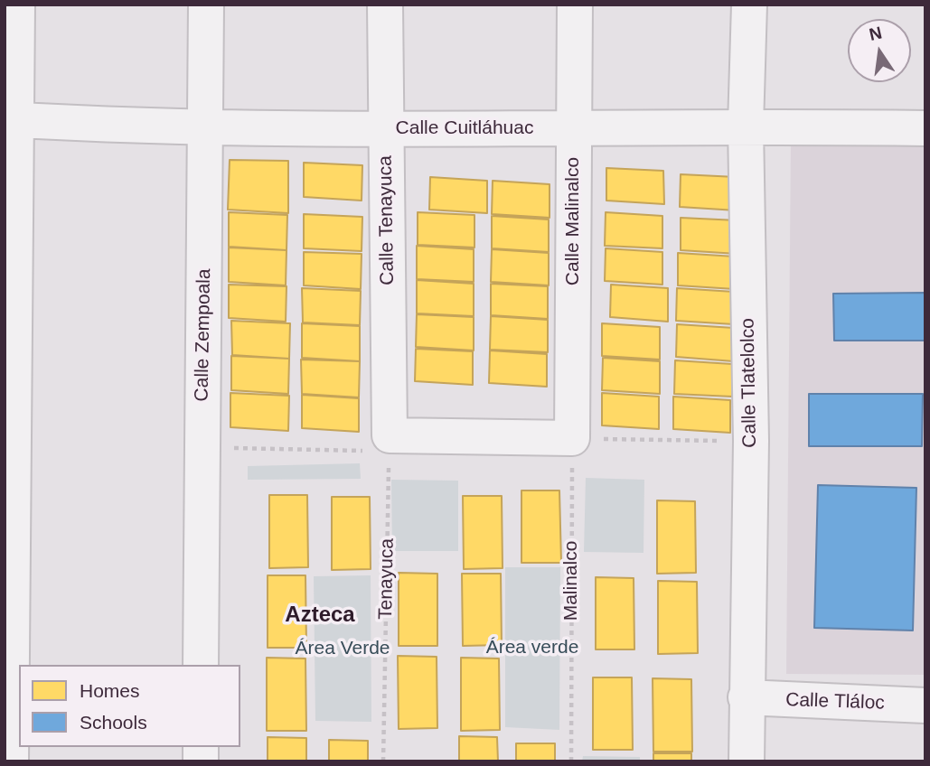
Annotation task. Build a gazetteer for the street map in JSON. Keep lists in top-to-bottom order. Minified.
{"streets":{"street":["Calle Cuitláhuac","Calle Tenayuca","Calle Malinalco","Calle Zempoala","Calle Tlatelolco","Calle Tláloc"],"path":["Tenayuca","Malinalco"]},"crossings":[["Calle Cuitláhuac","Calle Tenayuca"],["Calle Cuitláhuac","Calle Malinalco"],["Calle Cuitláhuac","Calle Zempoala"],["Calle Cuitláhuac","Calle Tlatelolco"],["Calle Tenayuca","Tenayuca"],["Calle Malinalco","Malinalco"],["Calle Tlatelolco","Calle Tláloc"]],"districts":["Azteca"],"parks":["Área verde","Área Verde"],"legend":["Homes","Schools"],"north":"top"}
